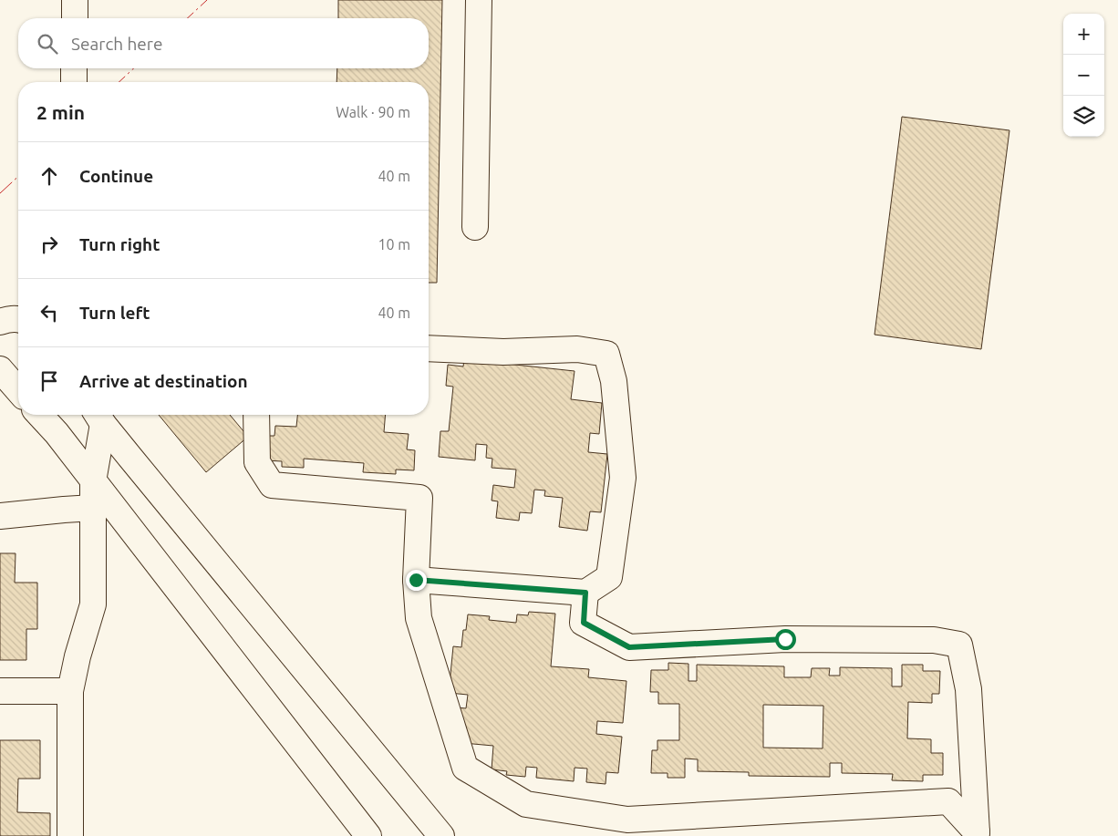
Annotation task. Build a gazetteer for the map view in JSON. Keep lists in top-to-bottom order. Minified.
{"page":{"map_buttons":["+","−"],"search":"Search here","heading":["2 min","Walk · 90 m"],"list":[["Continue","40 m"],["Turn right","10 m"],["Turn left","40 m"],"Arrive at destination"]}}
